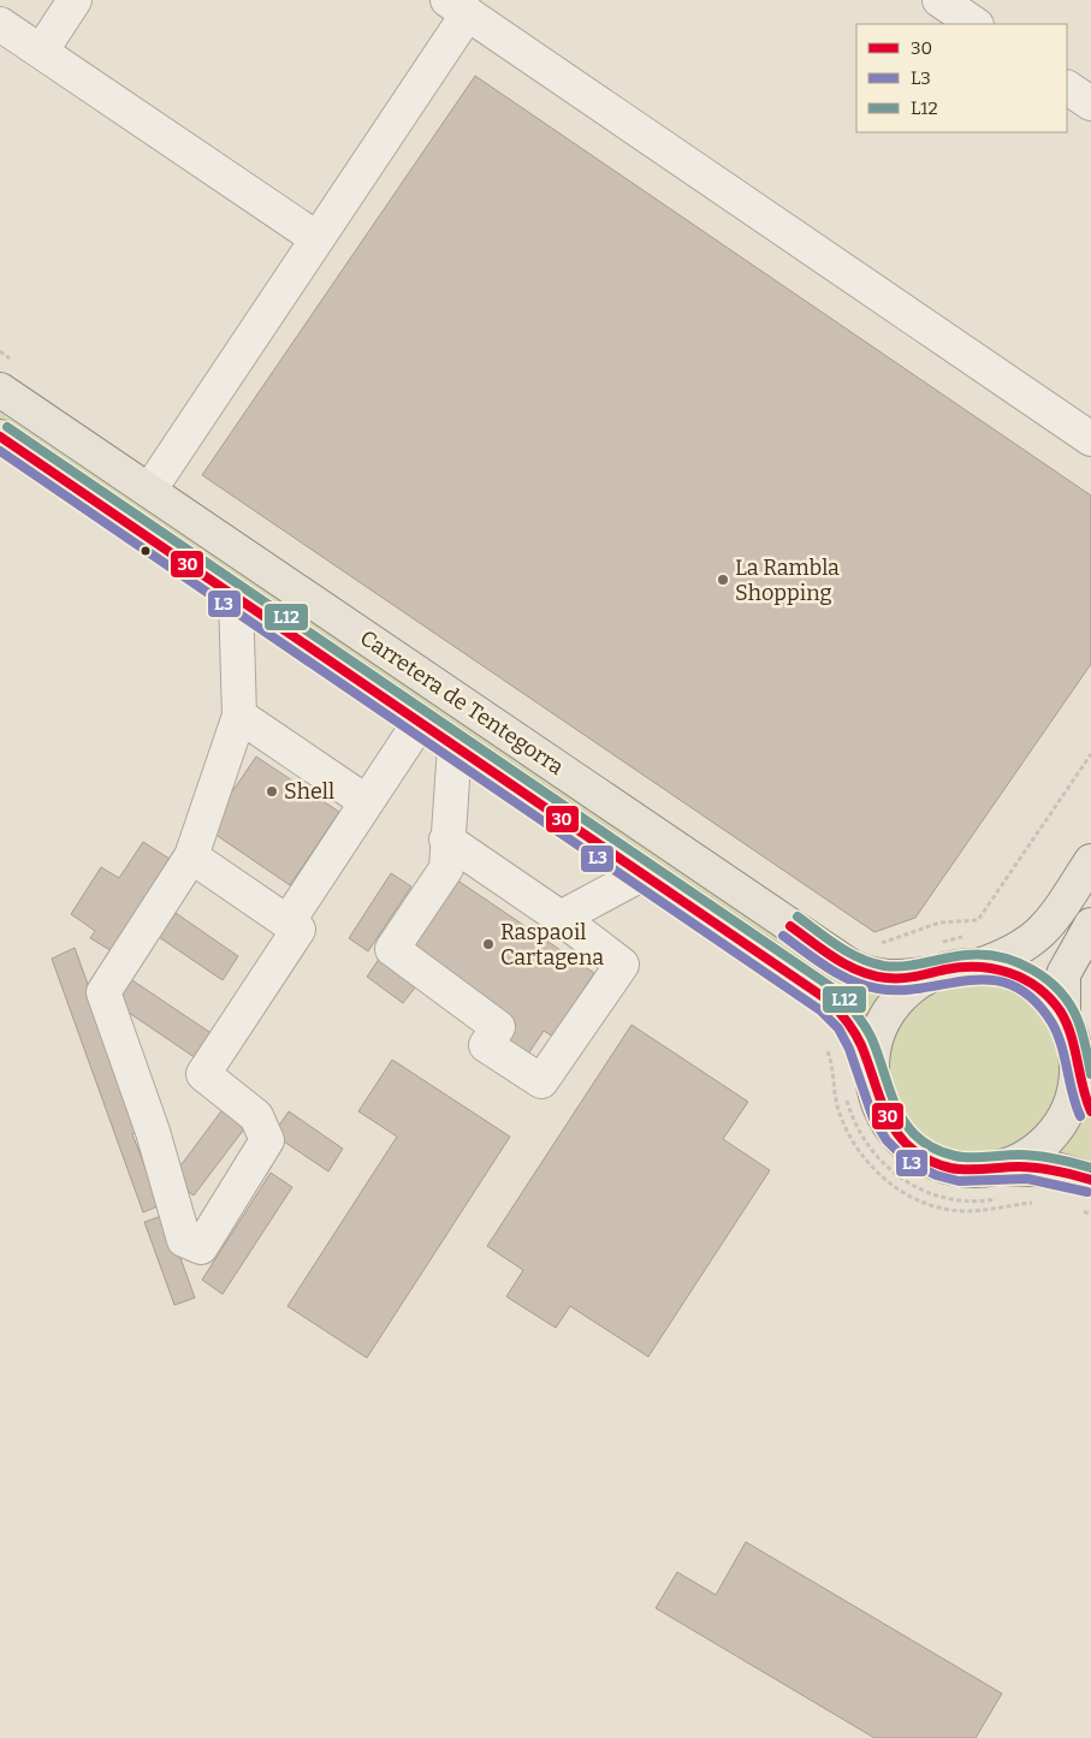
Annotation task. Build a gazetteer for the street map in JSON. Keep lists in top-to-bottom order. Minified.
{"streets":{"main road":["Carretera de Tentegorra"]},"places":["La Rambla Shopping","Shell","Raspaoil Cartagena"],"lines":["transit line L12","transit line 30","transit line L3"],"legend":["30","L3","L12"]}
